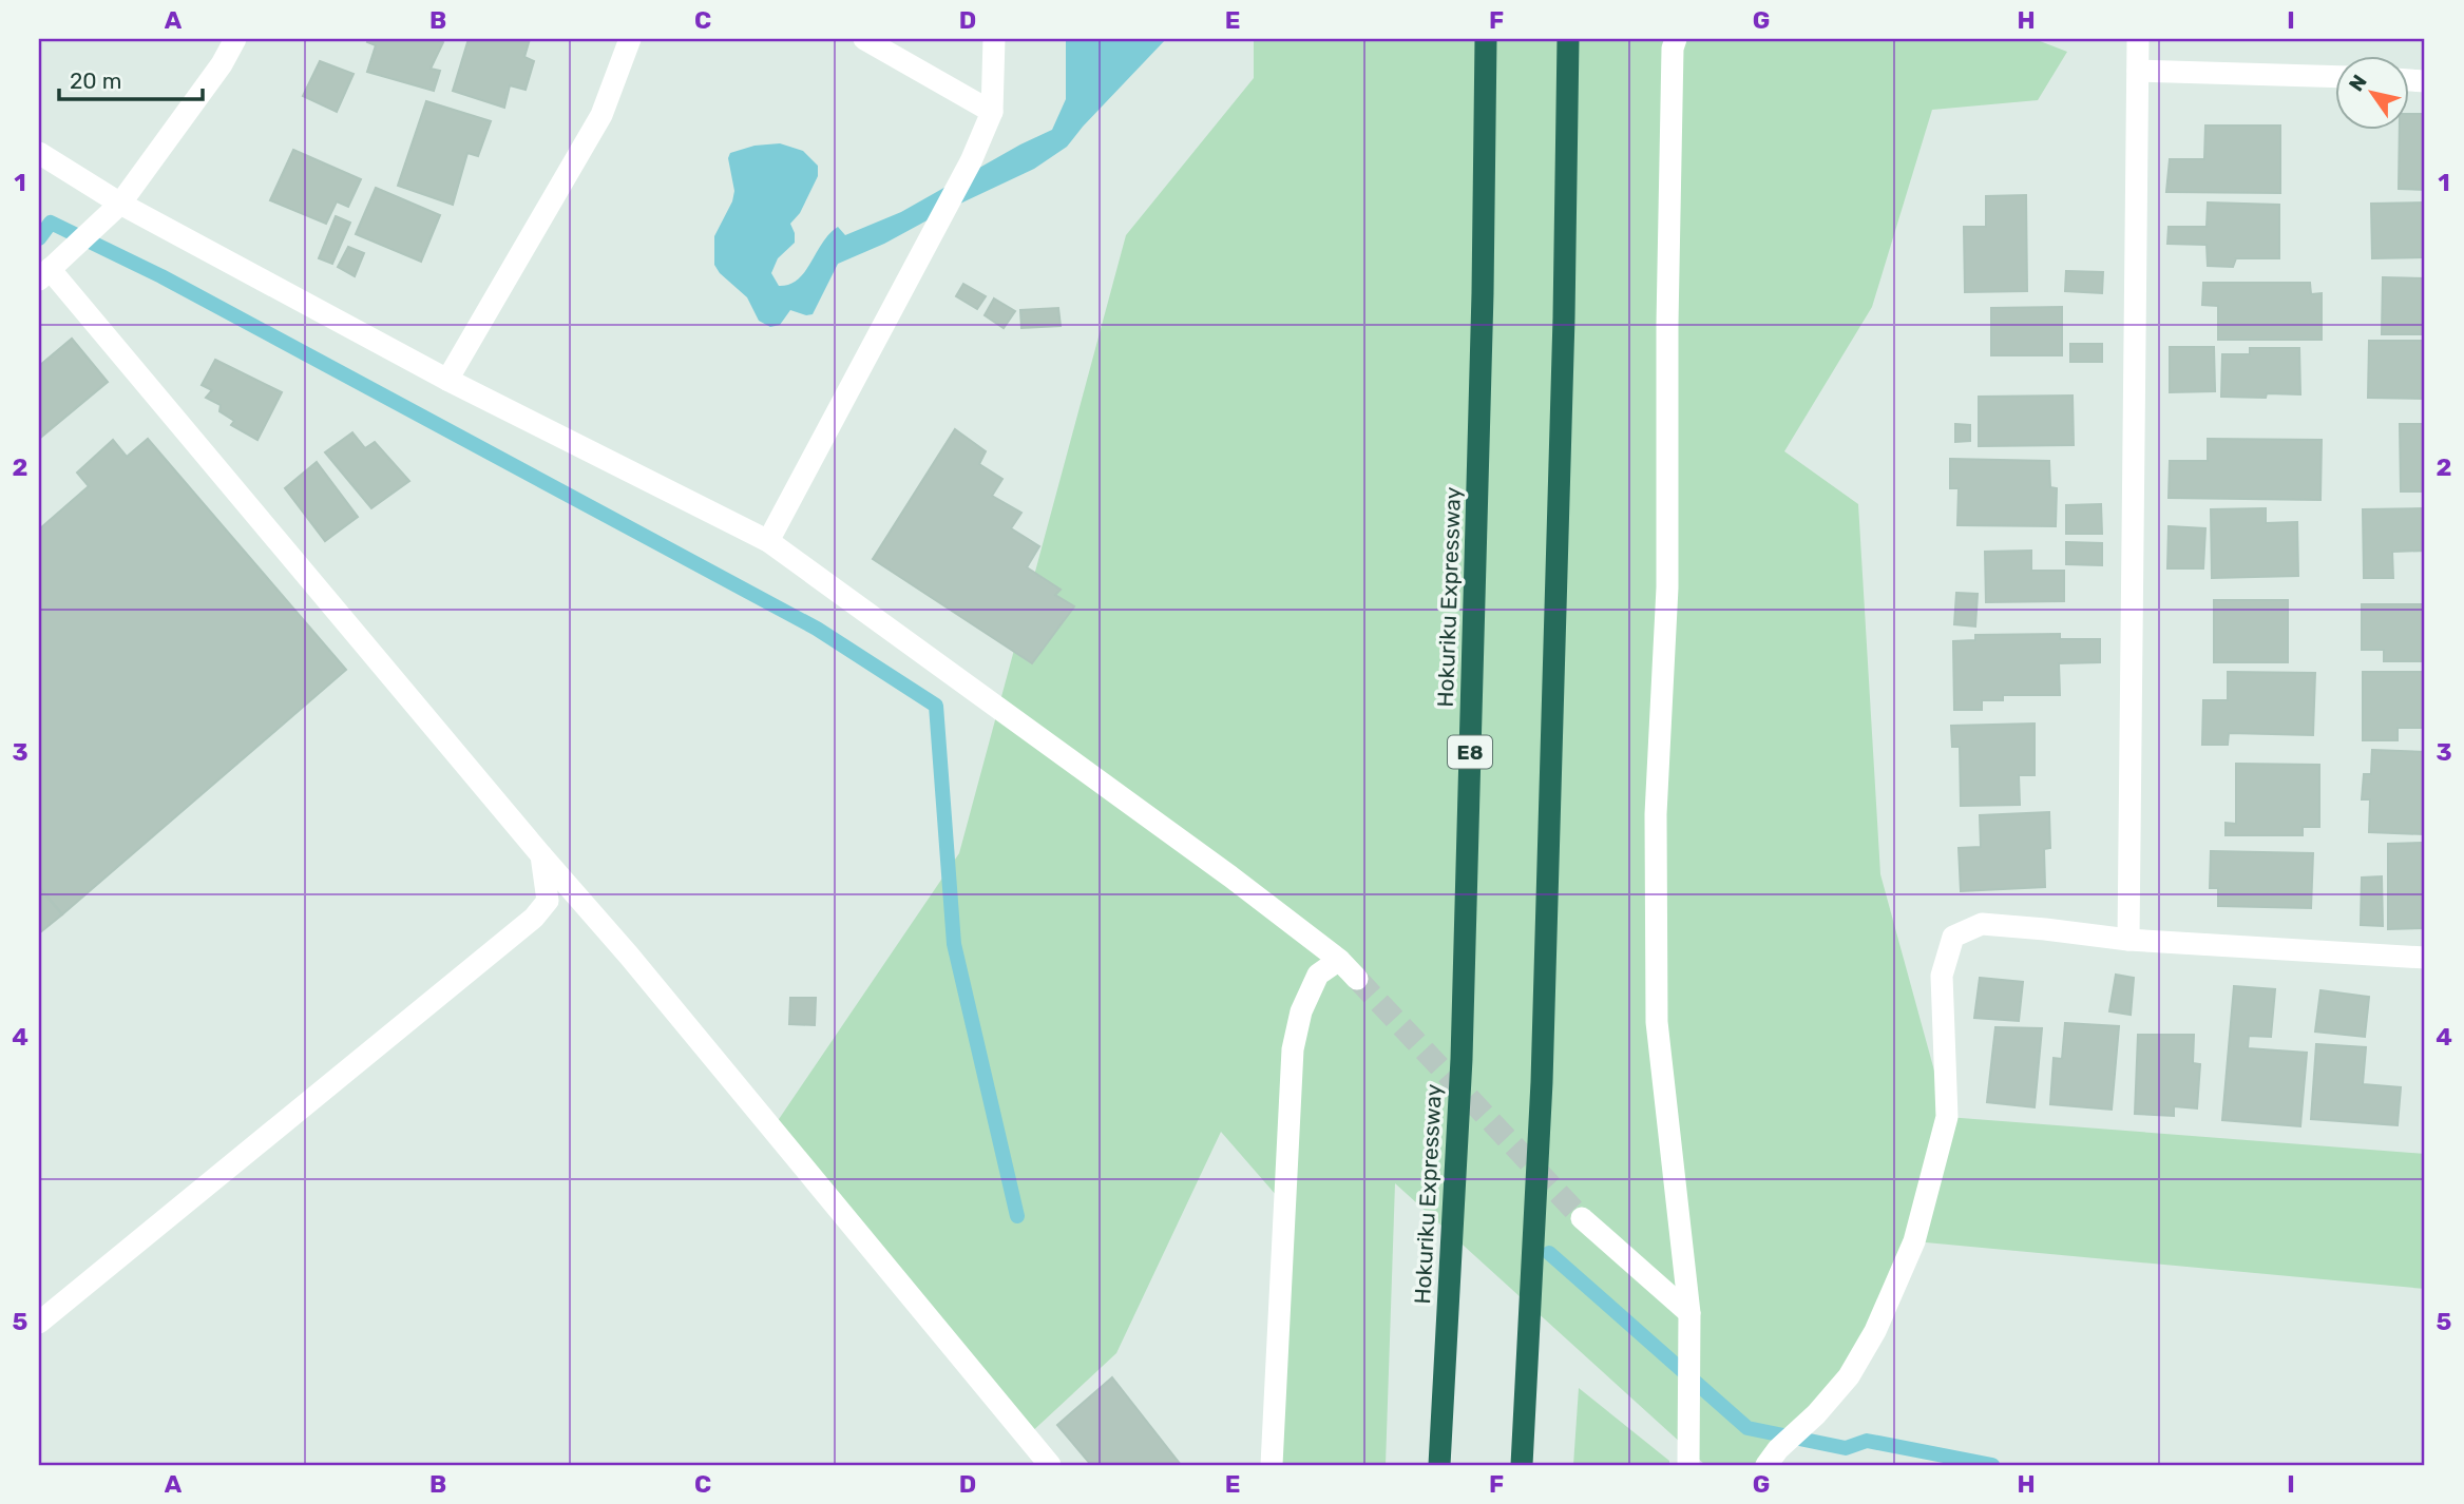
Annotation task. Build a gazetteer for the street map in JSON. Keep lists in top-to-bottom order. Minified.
{"streets":{"highway":["Hokuriku Expressway","E8"]},"scale_bar":"20 m","north":"top left","grid":{"columns":["A","B","C","D","E","F","G","H","I"],"rows":["1","2","3","4","5"]}}
